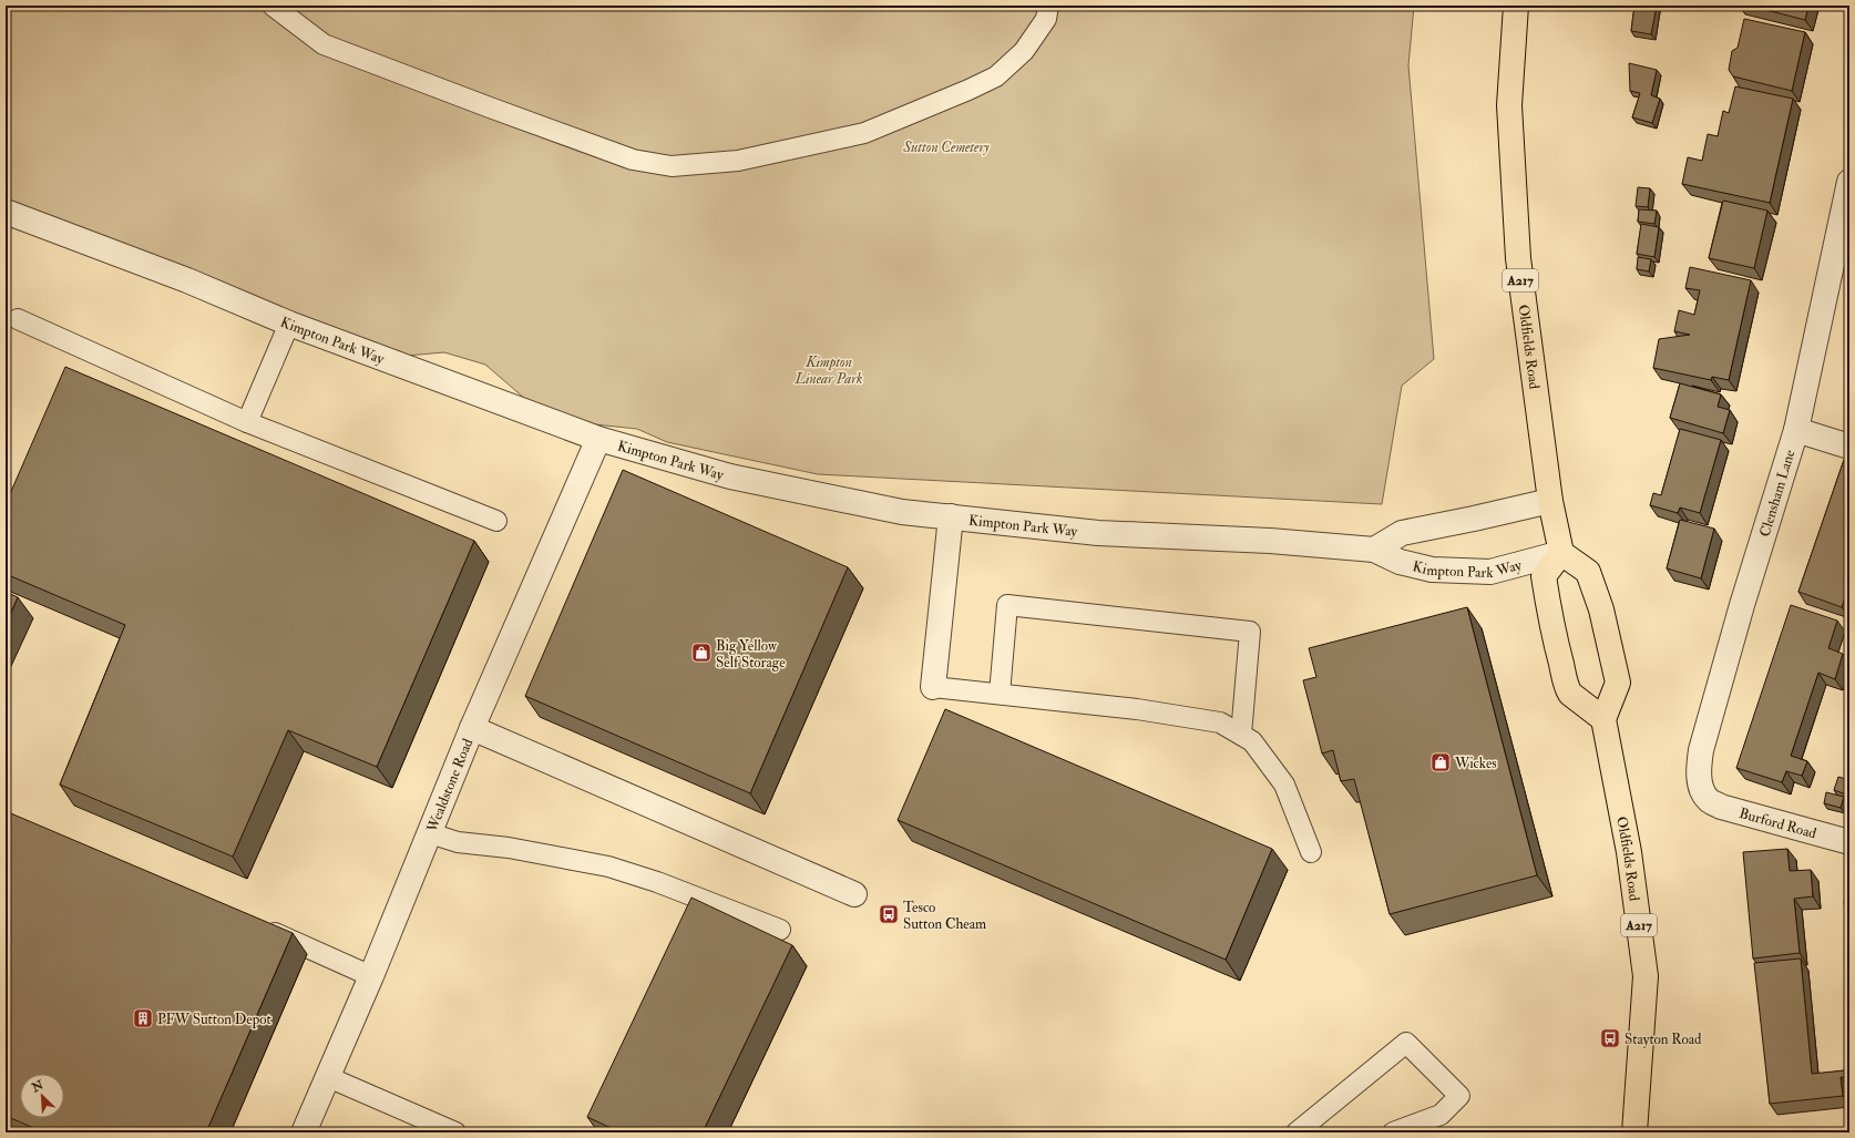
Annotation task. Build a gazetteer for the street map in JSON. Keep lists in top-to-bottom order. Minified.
{"streets":{"highway":["A217","Oldfields Road"],"street":["Kimpton Park Way","Clensham Lane","Wealdstone Road","Burford Road"]},"crossings":[["Kimpton Park Way","Oldfields Road"],["Kimpton Park Way","Wealdstone Road"],["Clensham Lane","Burford Road"]],"parks":["Sutton Cemetery","Kimpton Linear Park"],"places":{"shop":["Big Yellow Self Storage","Wickes"],"bus stop":["Tesco Sutton Cheam","Stayton Road"],"building":["PFW Sutton Depot"]},"north":"top left"}
